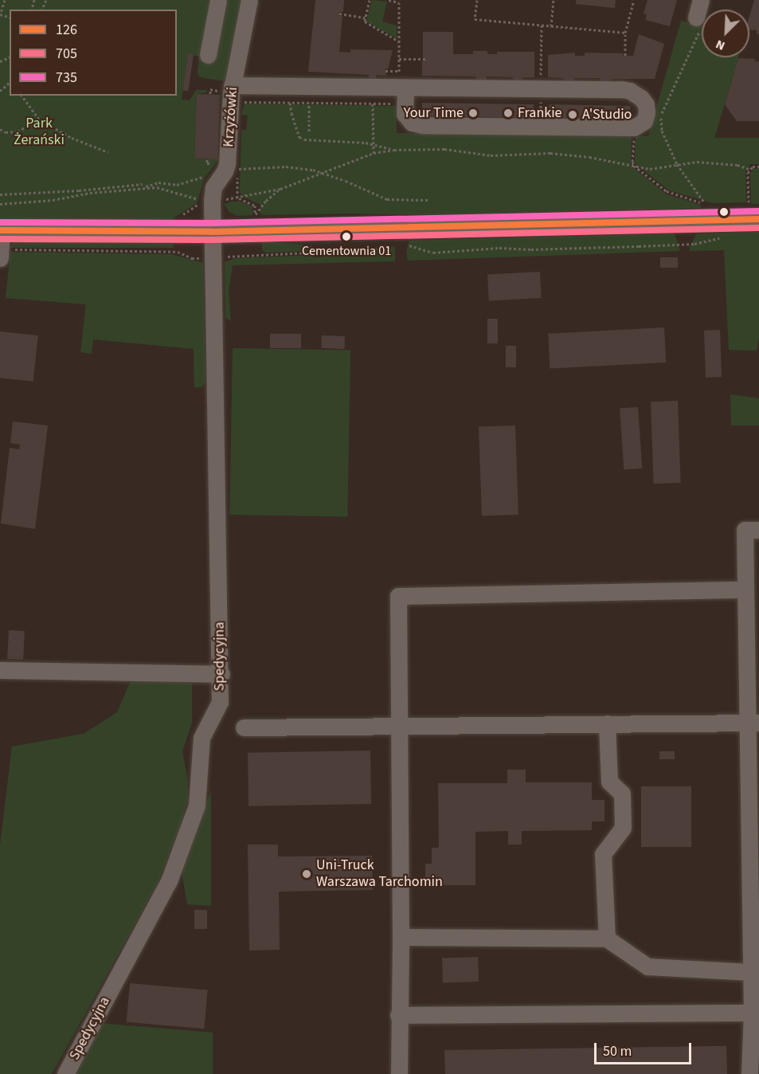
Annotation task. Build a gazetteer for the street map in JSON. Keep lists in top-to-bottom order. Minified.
{"streets":{"street":["Krzyżówki","Spedycyjna"]},"crossings":[["Krzyżówki","Spedycyjna"]],"parks":["Park Żerański"],"places":["Your Time","Frankie","A'Studio","Cementownia 01","Uni-Truck Warszawa Tarchomin"],"lines":["transit line 735","transit line 126","transit line 705"],"legend":["126","705","735"],"scale_bar":"50 m","north":"bottom left"}
